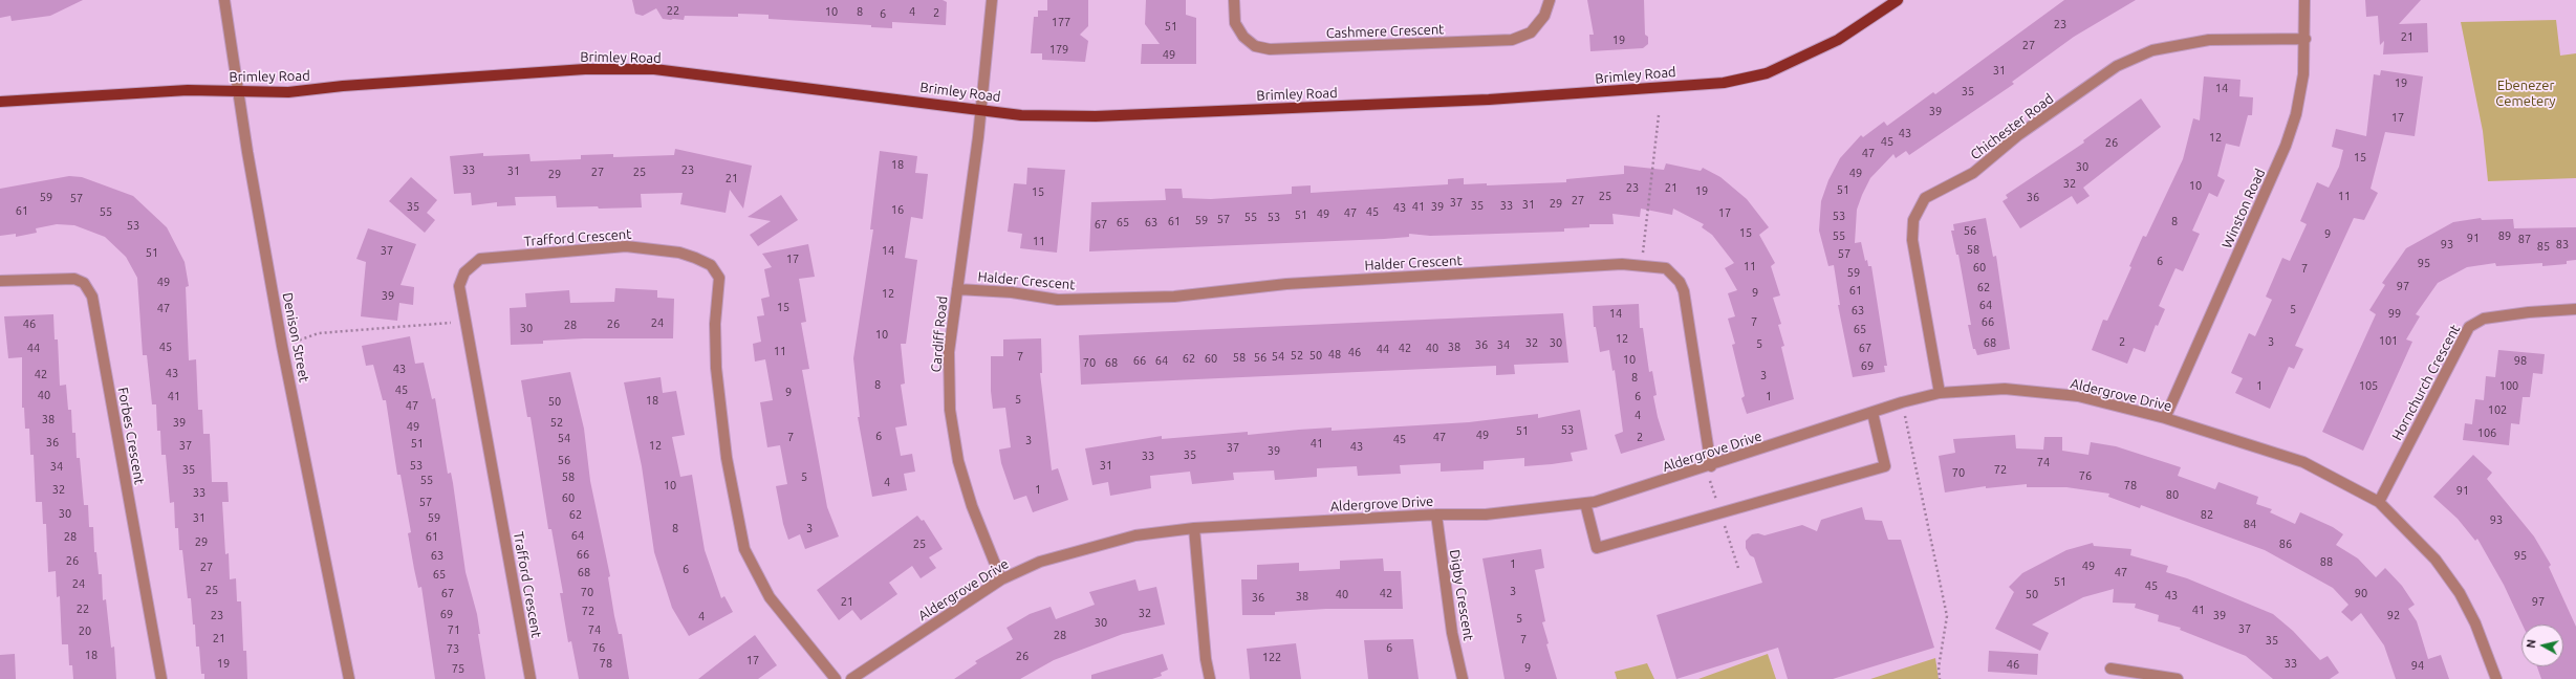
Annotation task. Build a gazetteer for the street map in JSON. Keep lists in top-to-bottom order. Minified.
{"streets":{"main road":["Brimley Road"],"street":["Cashmere Crescent","Chichester Road","Winston Road","Trafford Crescent","Halder Crescent","Cardiff Road","Denison Street","Hornchurch Crescent","Aldergrove Drive","Forbes Crescent","Digby Crescent"]},"crossings":[["Brimley Road","Cardiff Road"],["Brimley Road","Denison Street"],["Chichester Road","Winston Road"],["Chichester Road","Aldergrove Drive"],["Winston Road","Aldergrove Drive"],["Halder Crescent","Cardiff Road"],["Halder Crescent","Aldergrove Drive"],["Cardiff Road","Aldergrove Drive"],["Hornchurch Crescent","Aldergrove Drive"],["Aldergrove Drive","Digby Crescent"]],"parks":["Ebenezer Cemetery"],"house_numbers":["22","10","8","4","2","6","177","23","51","21","19","27","179","49","31","19","14","35","39","17","43","12","45","26","47","15","18","30","33","23","31","27","25","49","29","21","32","10","23","21","51","19","15","25","11","59","36","57","27","37","29","31","35","33","35","41","39","43","16","61","55","45","47","17","49","51","53","55","53","57","59","61","8","65","63","67","53","56","15","9","55","89","91","87","11","93","83","85","58","37","14","51","57","17","6","95","11","60","7","59","49","97","62","61","9","12","39","64","15","47","5","63","14","99","7","66","24","46","26","28","30","65","10","12","101","2","3","32","30","68","5","36","34","45","38","44","42","40","67","44","11","46","48","52","50","7","54","58","56","62","60","10","66","64","98","70","68","69","43","43","42","3","8","8","1","105","100","45","9","40","41","6","1","5","18","50","47","102","4","38","39","52","49","53","51","106","49","6","7","47","2","54","45","3","36","51","41","37","12","43","37","39","35","33","56","74","53","31","34","35","72","70","76","58","5","55","4","10","78","32","1","91","33","80","60","57","30","62","82","31","59","93","84","8","3","64","28","61","29","25","86","66","63","95","26","88","1","49","27","6","68","47","65","51","24","45","25","3","70","67","42","90","40","50","43","38","36","21","97","22","41","72","32","69","23","39","92","4","5","30","37","71","74","20","28","21","7","35","76","6","73","18","26","122","17","19","78","33","46","94","9","75"],"north":"left"}
